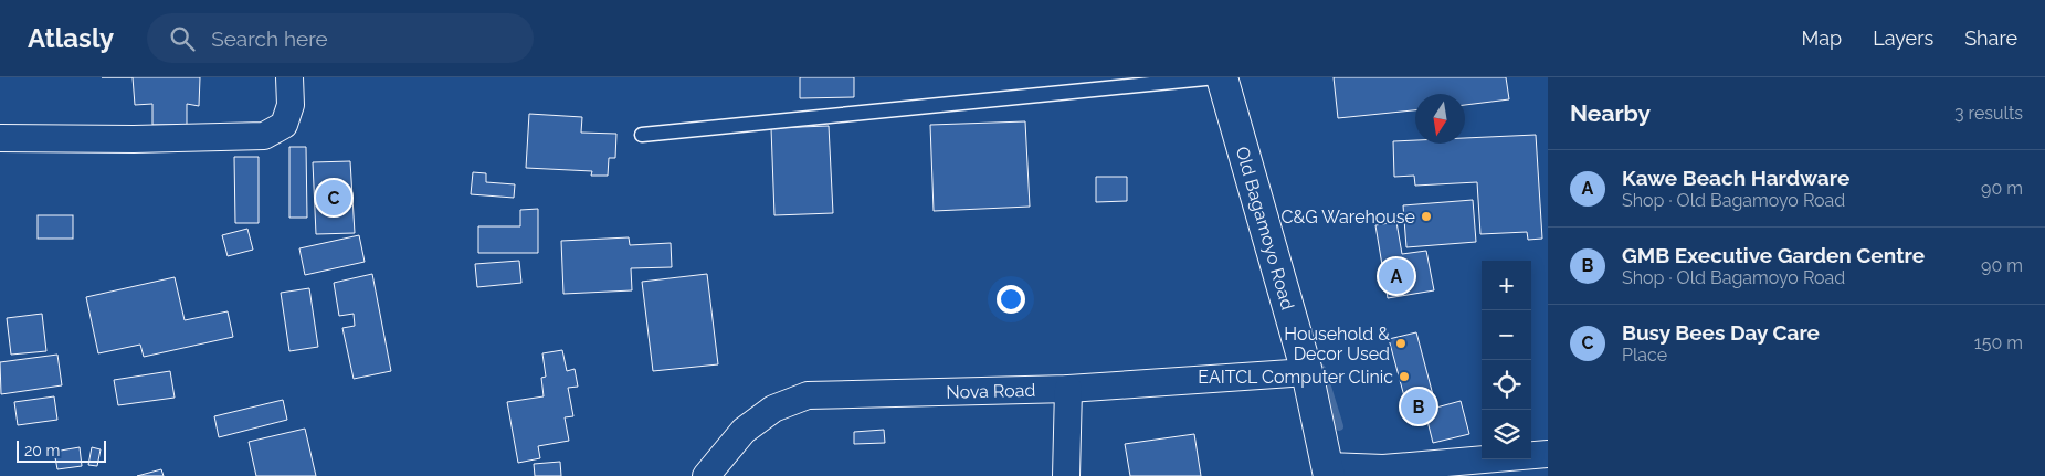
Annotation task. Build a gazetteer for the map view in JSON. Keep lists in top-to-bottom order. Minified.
{"streets":{"main road":["Old Bagamoyo Road"],"street":["Nova Road"]},"crossings":[["Old Bagamoyo Road","Nova Road"]],"places":["C&G Warehouse","Household & Decor Used","EAITCL Computer Clinic"],"scale_bar":"20 m","north":"bottom","page":{"header":"Atlasly","search":"Search here","nav":["Map","Layers","Share"],"heading":["Nearby","3 results"],"list":[{"mark":"A","name":"Kawe Beach Hardware","note":"Shop · Old Bagamoyo Road","value":"90 m"},{"mark":"B","name":"GMB Executive Garden Centre","note":"Shop · Old Bagamoyo Road","value":"90 m"},{"mark":"C","name":"Busy Bees Day Care","note":"Place","value":"150 m"}],"pins":["C","A","B"],"map_buttons":["+","−"],"scale":"20 m"}}
